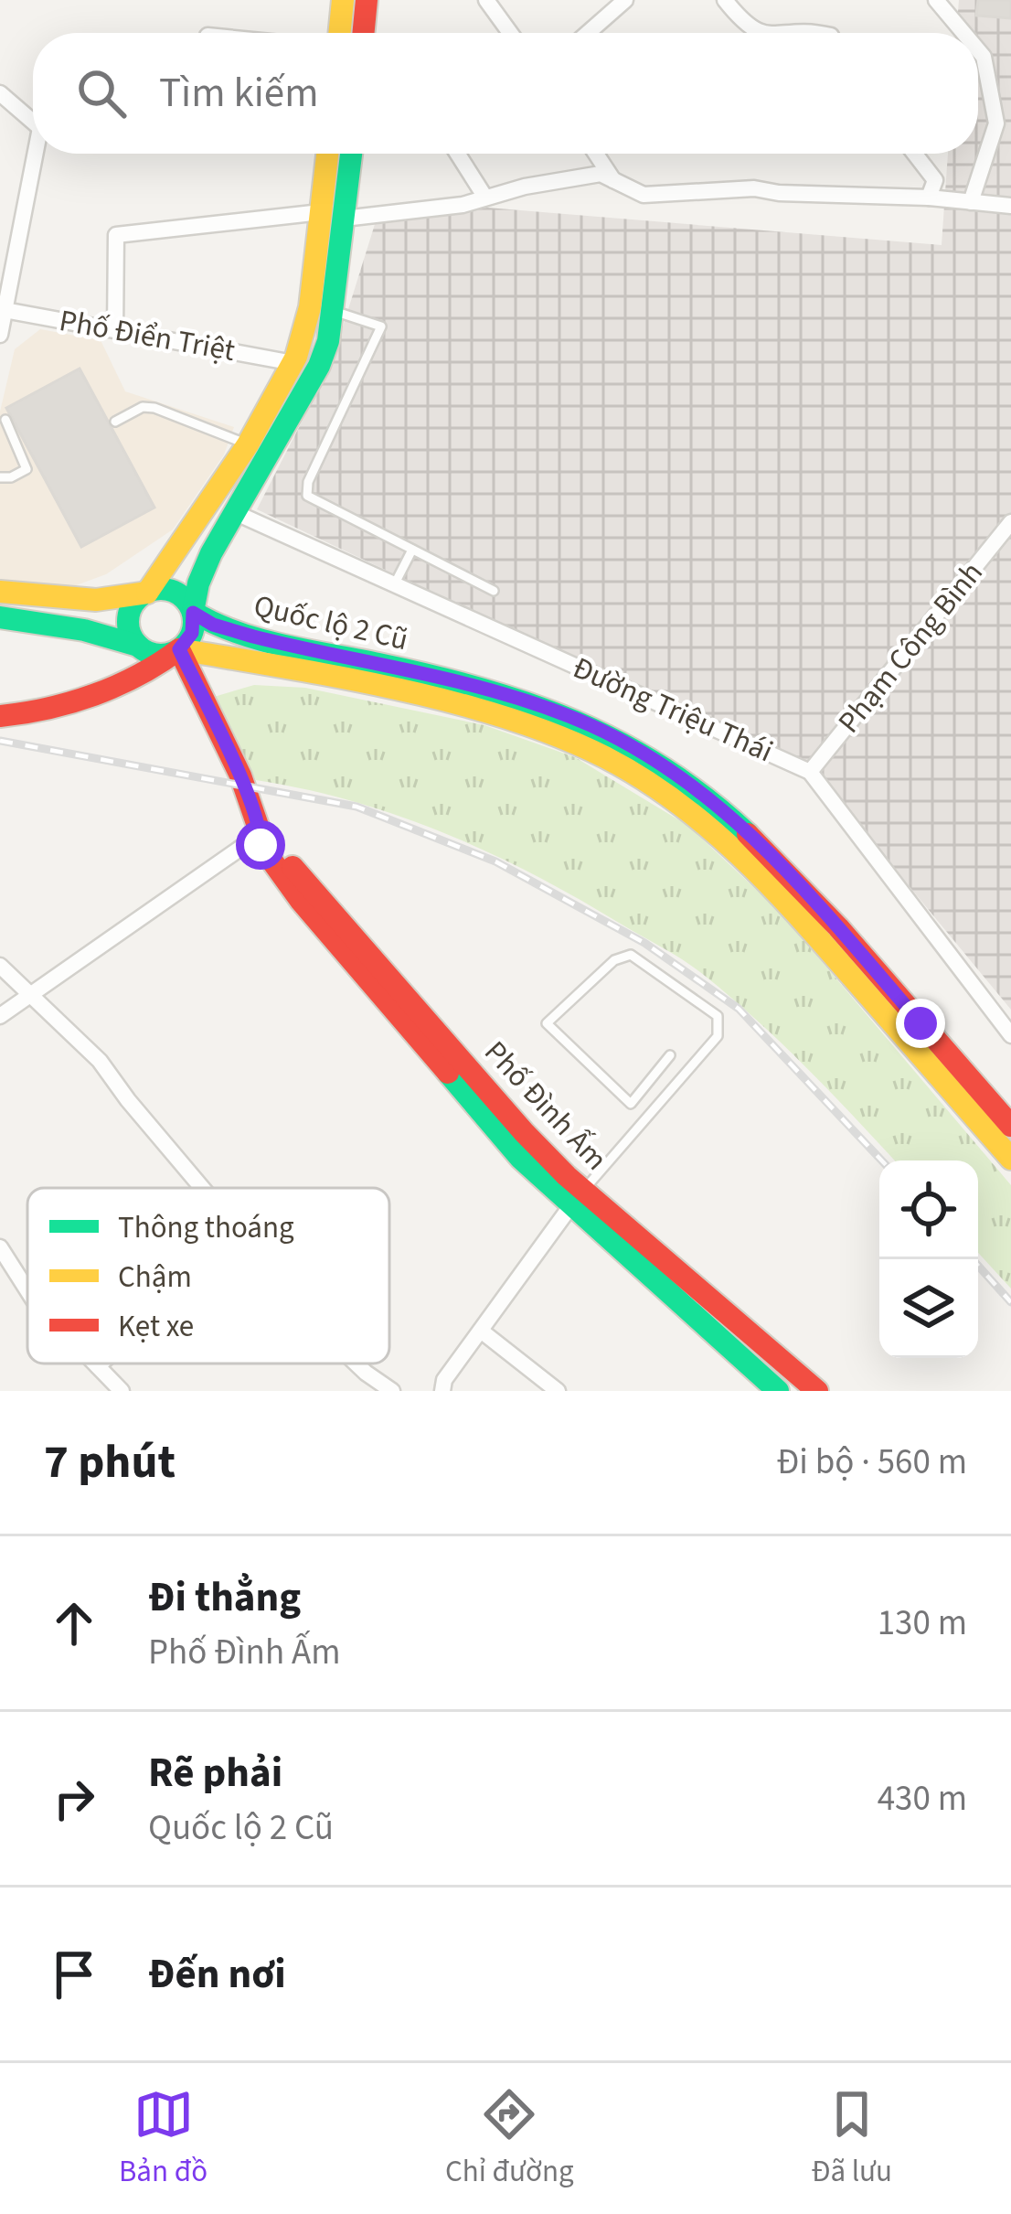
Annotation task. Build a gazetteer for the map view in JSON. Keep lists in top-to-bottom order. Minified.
{"streets":{"main road":["Quốc lộ 2 Cũ","Phố Đình Ấm"],"street":["Phố Điển Triệt","Phạm Công Bình","Đường Triệu Thái"]},"crossings":[["Quốc lộ 2 Cũ","Phố Đình Ấm"],["Phạm Công Bình","Đường Triệu Thái"]],"legend":["Thông thoáng","Chậm","Kẹt xe"],"page":{"search":"Tìm kiếm","heading":["7 phút","Đi bộ · 560 m"],"list":[["Đi thẳng","Phố Đình Ấm","130 m"],["Rẽ phải","Quốc lộ 2 Cũ","430 m"],"Đến nơi"],"nav":["Bản đồ","Chỉ đường","Đã lưu"]}}
